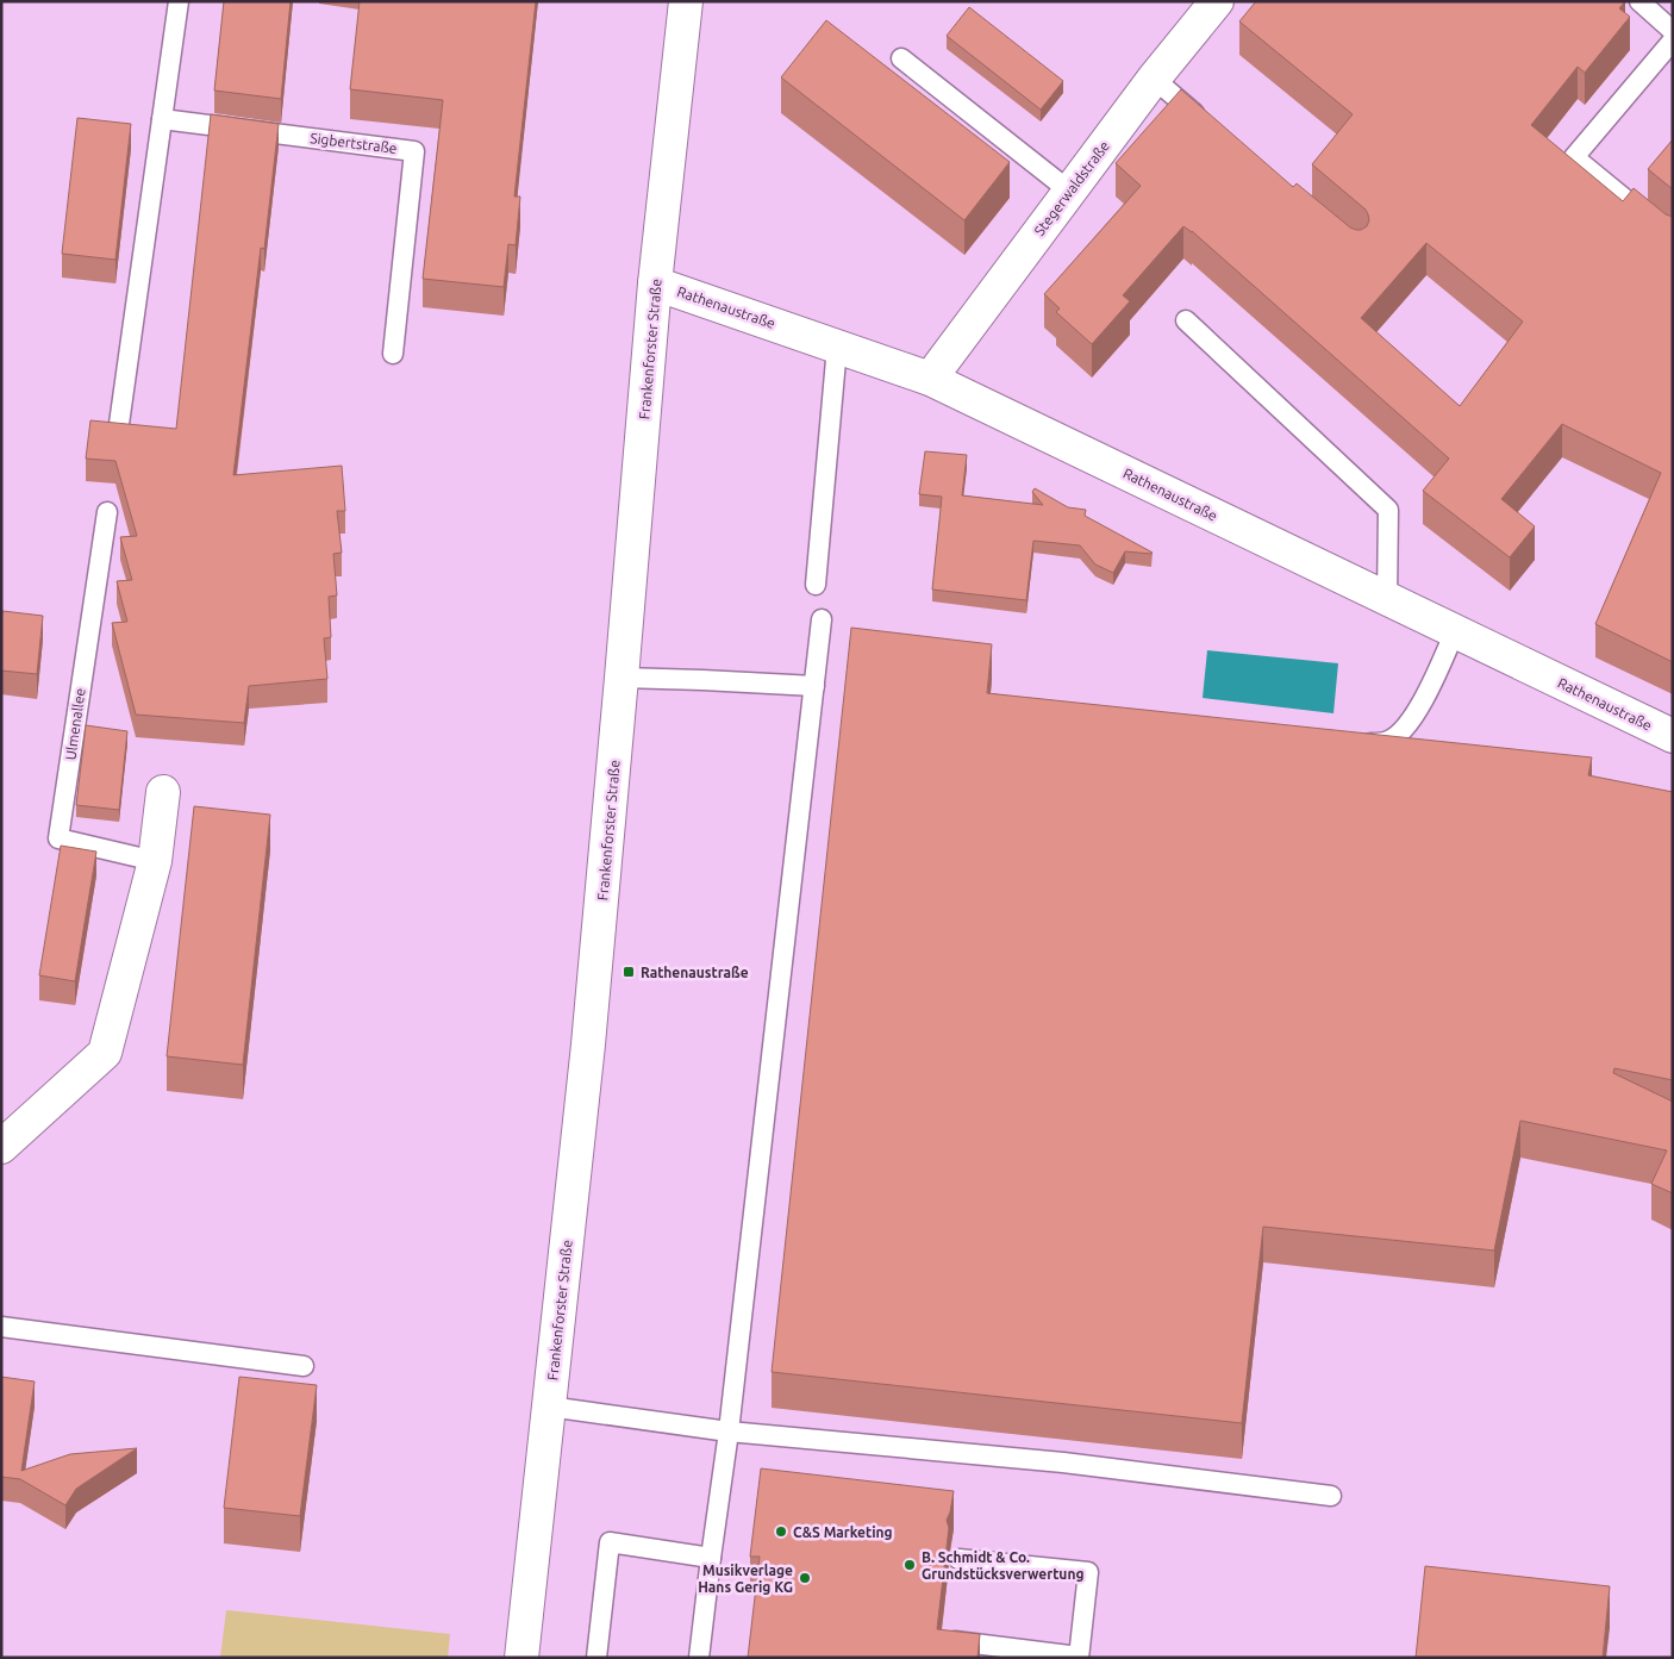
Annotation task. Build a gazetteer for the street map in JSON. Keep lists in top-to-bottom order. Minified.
{"streets":{"street":["Stegerwaldstraße","Rathenaustraße","Frankenforster Straße"],"lane":["Sigbertstraße","Ulmenallee"]},"crossings":[["Stegerwaldstraße","Rathenaustraße"],["Rathenaustraße","Frankenforster Straße"]],"places":{"transit":["Rathenaustraße"],"other":["C&S Marketing","B. Schmidt & Co. Grundstücksverwertung","Musikverlage Hans Gerig KG"]}}
